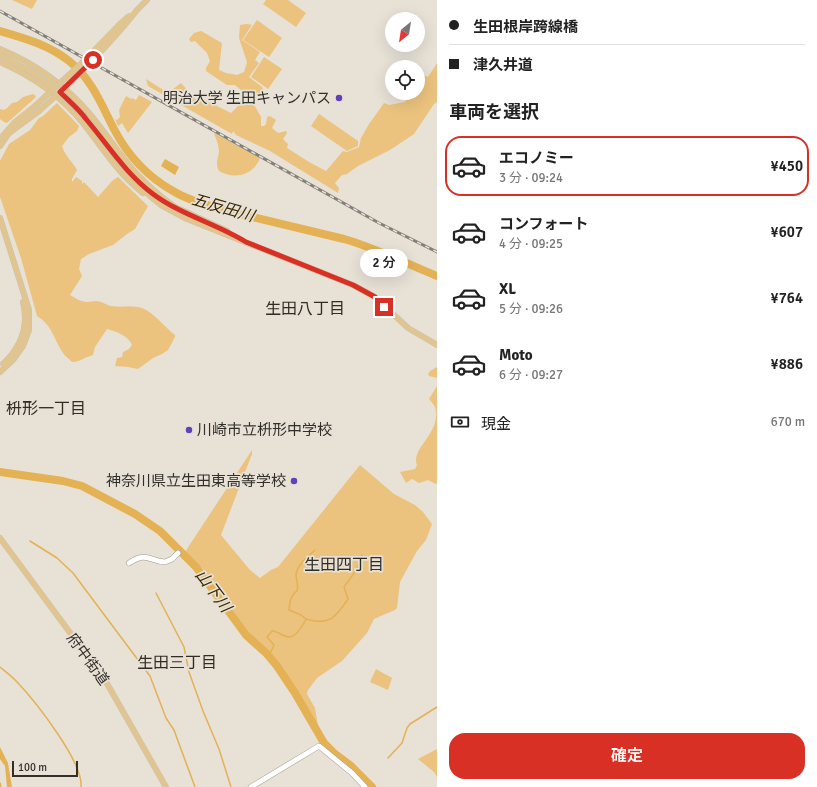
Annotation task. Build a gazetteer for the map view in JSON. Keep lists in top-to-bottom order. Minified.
{"streets":{"main road":["府中街道"]},"districts":["生田八丁目","枡形一丁目","生田四丁目","生田三丁目"],"water":["五反田川","山下川"],"places":["明治大学 生田キャンパス","川崎市立枡形中学校","神奈川県立生田東高等学校"],"scale_bar":"100 m","north":"bottom left","page":{"banner":["生田根岸跨線橋","津久井道"],"heading":"車両を選択","list":[{"name":"エコノミー","note":"3 分 · 09:24","value":"¥450"},{"name":"コンフォート","note":"4 分 · 09:25","value":"¥607"},{"name":"XL","note":"5 分 · 09:26","value":"¥764"},{"name":"Moto","note":"6 分 · 09:27","value":"¥886"}],"bubble":"2 分","pay":["現金","670 m"],"buttons":"確定","scale":"100 m"}}
